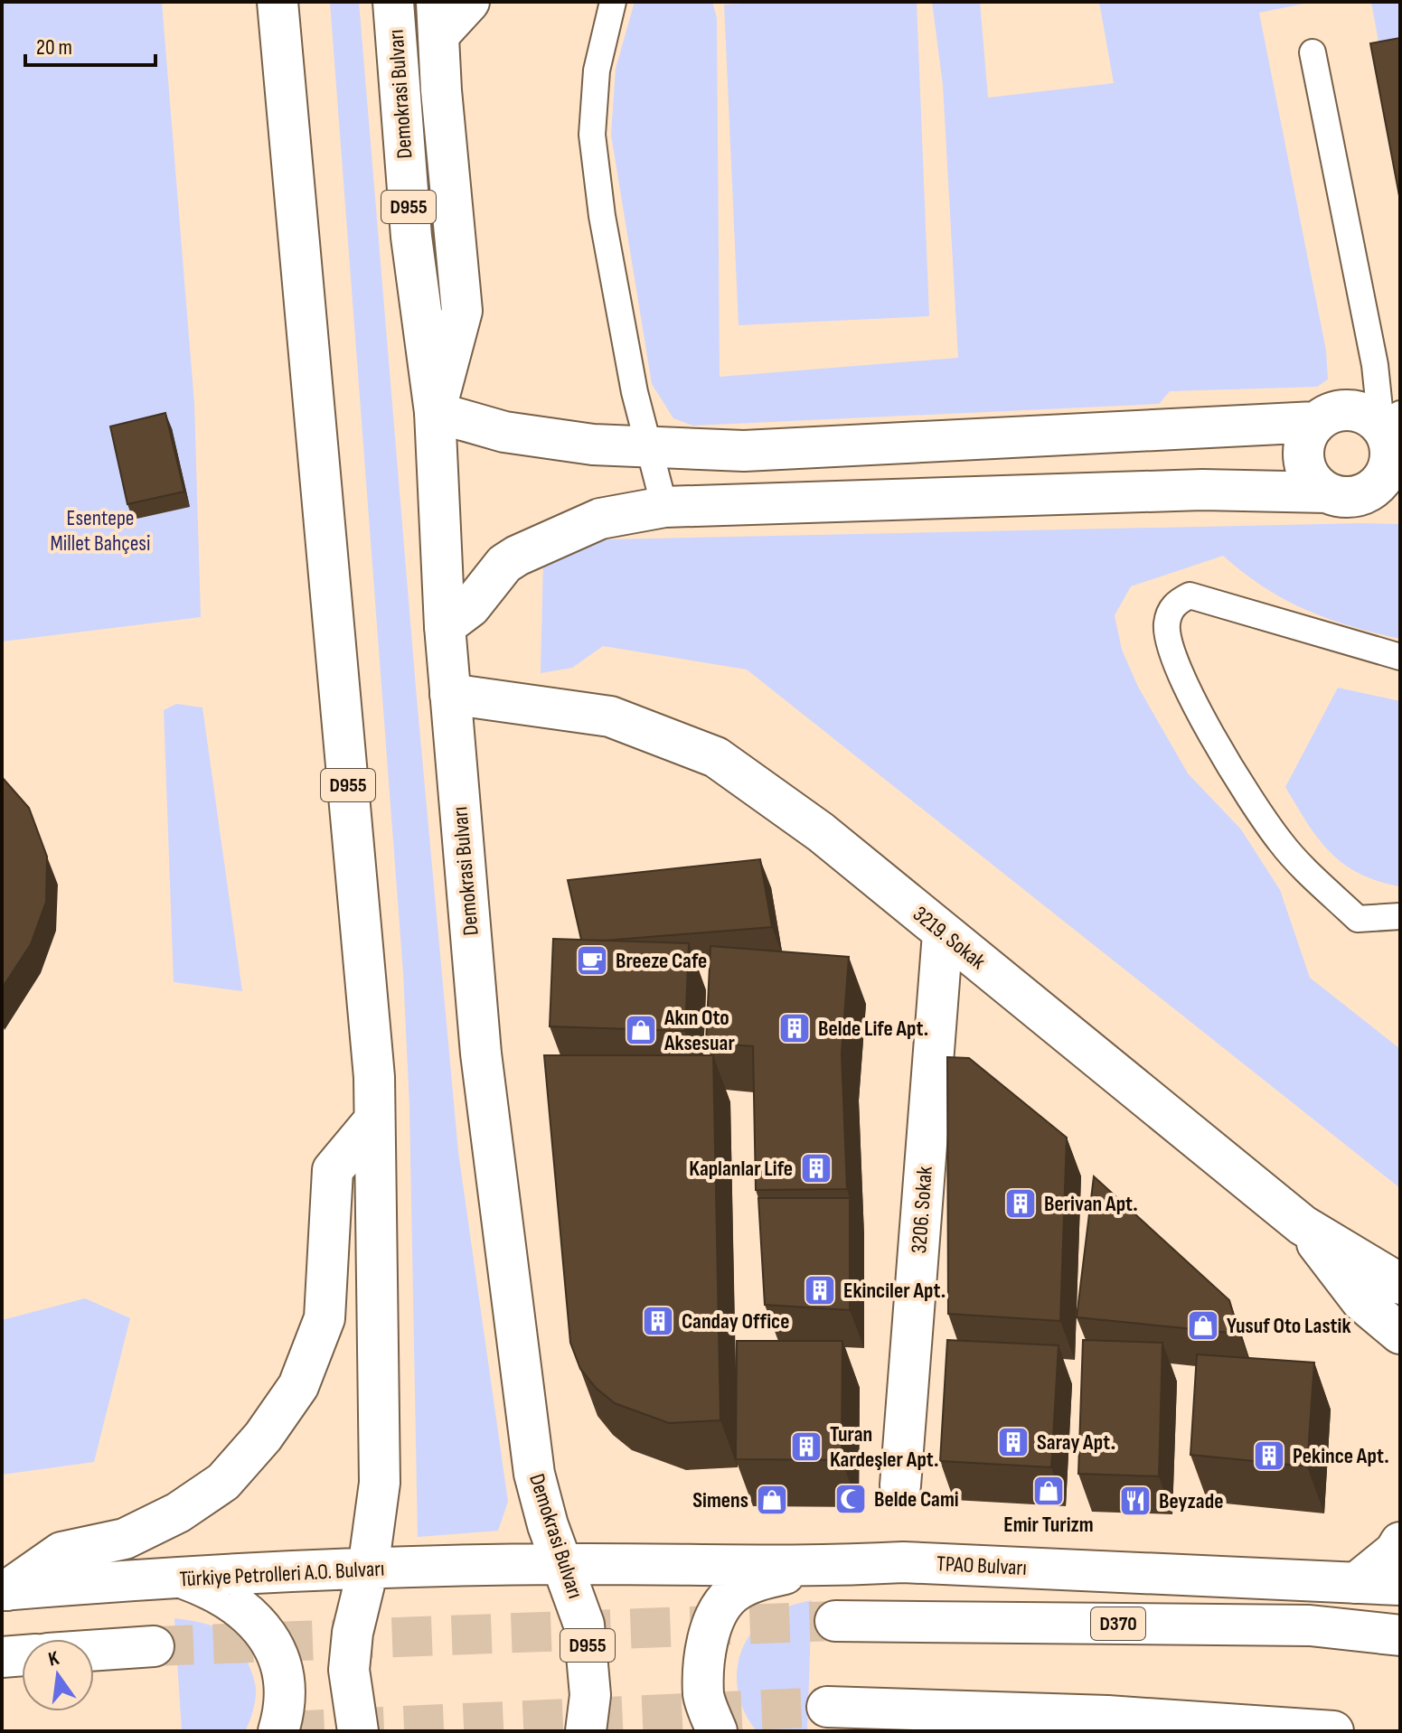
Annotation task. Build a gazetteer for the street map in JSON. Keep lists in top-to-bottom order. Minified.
{"streets":{"main road":["Demokrasi Bulvarı","D955","3219. Sokak","3206. Sokak","TPAO Bulvarı","Türkiye Petrolleri A.O. Bulvarı","D370"]},"crossings":[["Demokrasi Bulvarı","3219. Sokak"],["Demokrasi Bulvarı","TPAO Bulvarı"],["Demokrasi Bulvarı","Türkiye Petrolleri A.O. Bulvarı"],["D955","Türkiye Petrolleri A.O. Bulvarı"],["3219. Sokak","3206. Sokak"],["TPAO Bulvarı","Türkiye Petrolleri A.O. Bulvarı"]],"parks":["Esentepe Millet Bahçesi"],"places":{"cafe":["Breeze Cafe"],"building":["Belde Life Apt.","Kaplanlar Life","Berivan Apt.","Ekinciler Apt.","Canday Office","Saray Apt.","Turan Kardeşler Apt.","Pekince Apt."],"shop":["Akın Oto Aksesuar","Yusuf Oto Lastik","Emir Turizm","Simens"],"mosque":["Belde Cami"],"restaurant":["Beyzade"]},"scale_bar":"20 m","north":"top"}
